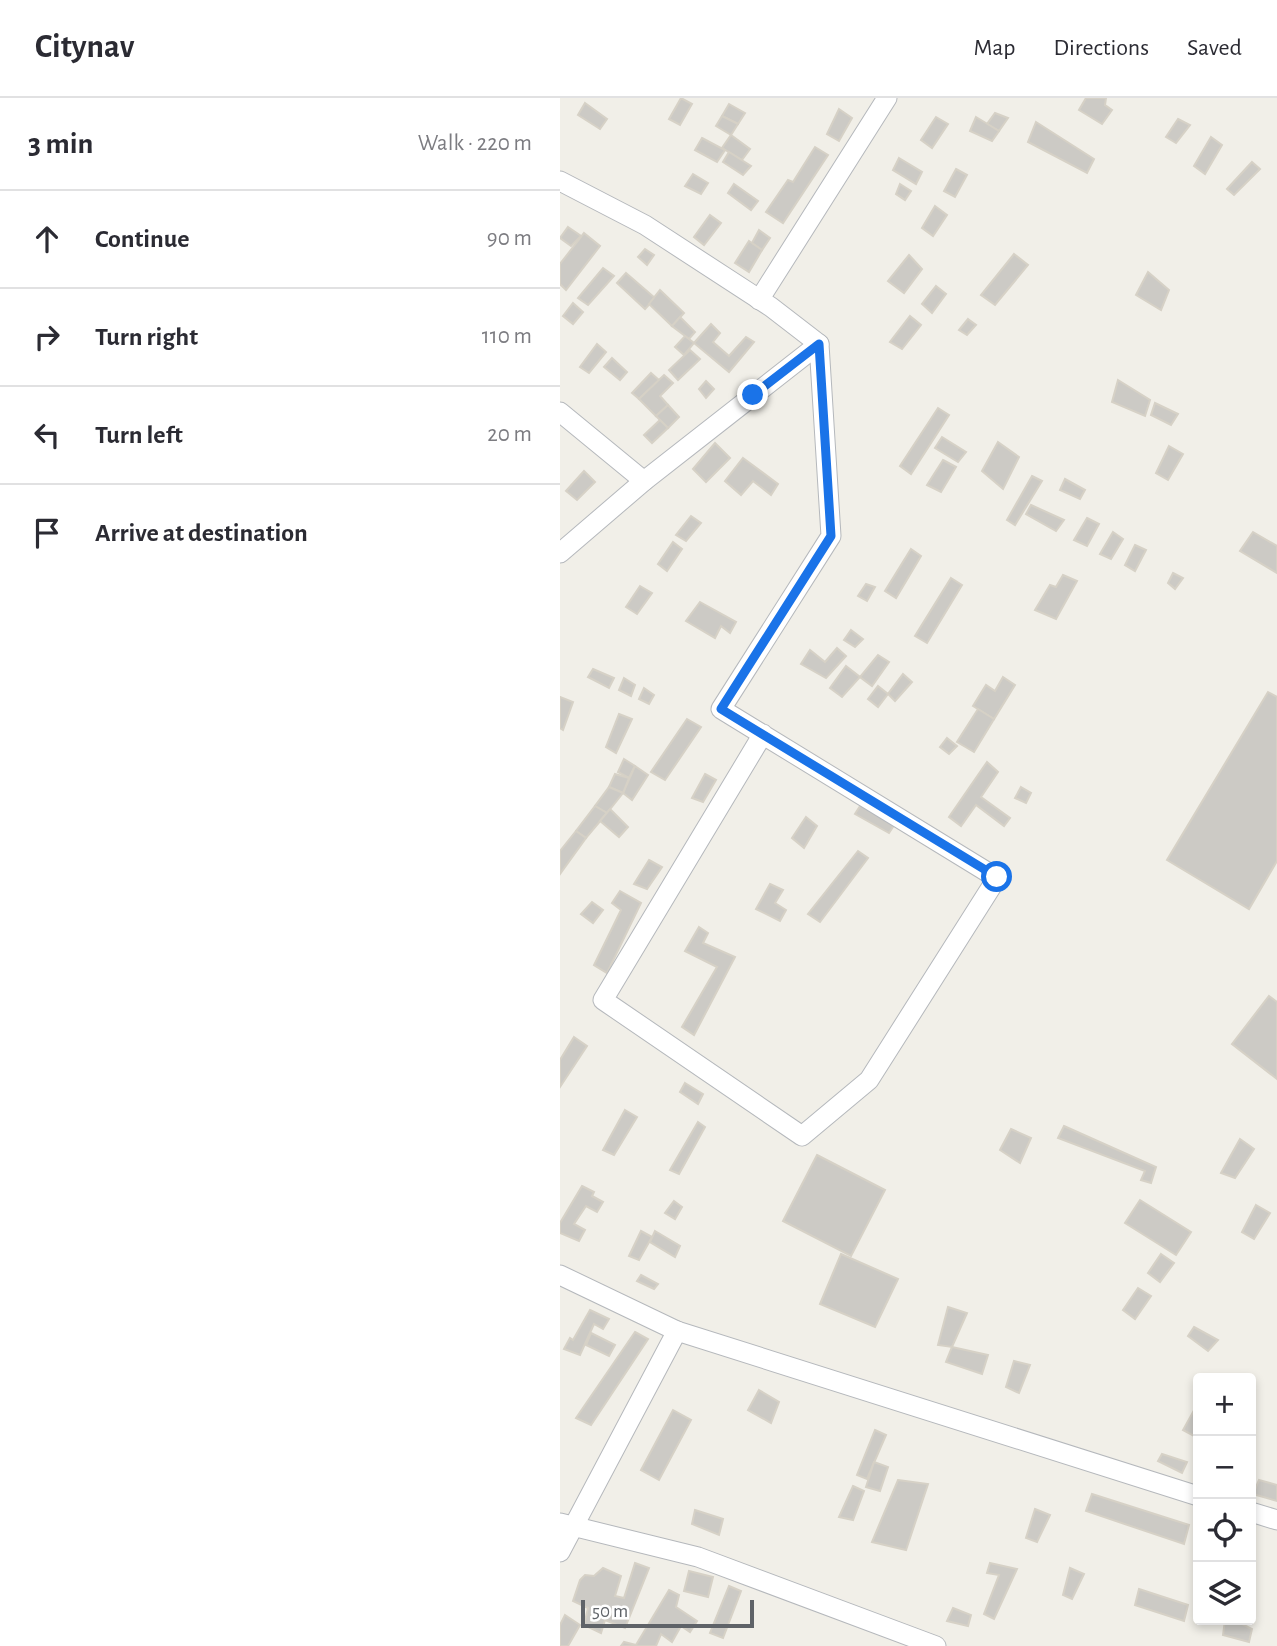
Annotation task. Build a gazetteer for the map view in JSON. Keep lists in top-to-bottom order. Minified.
{"scale_bar":"50 m","page":{"header":"Citynav","nav":["Map","Directions","Saved"],"heading":["3 min","Walk · 220 m"],"list":[["Continue","90 m"],["Turn right","110 m"],["Turn left","20 m"],"Arrive at destination"],"map_buttons":["+","−"],"scale":"50 m"}}
